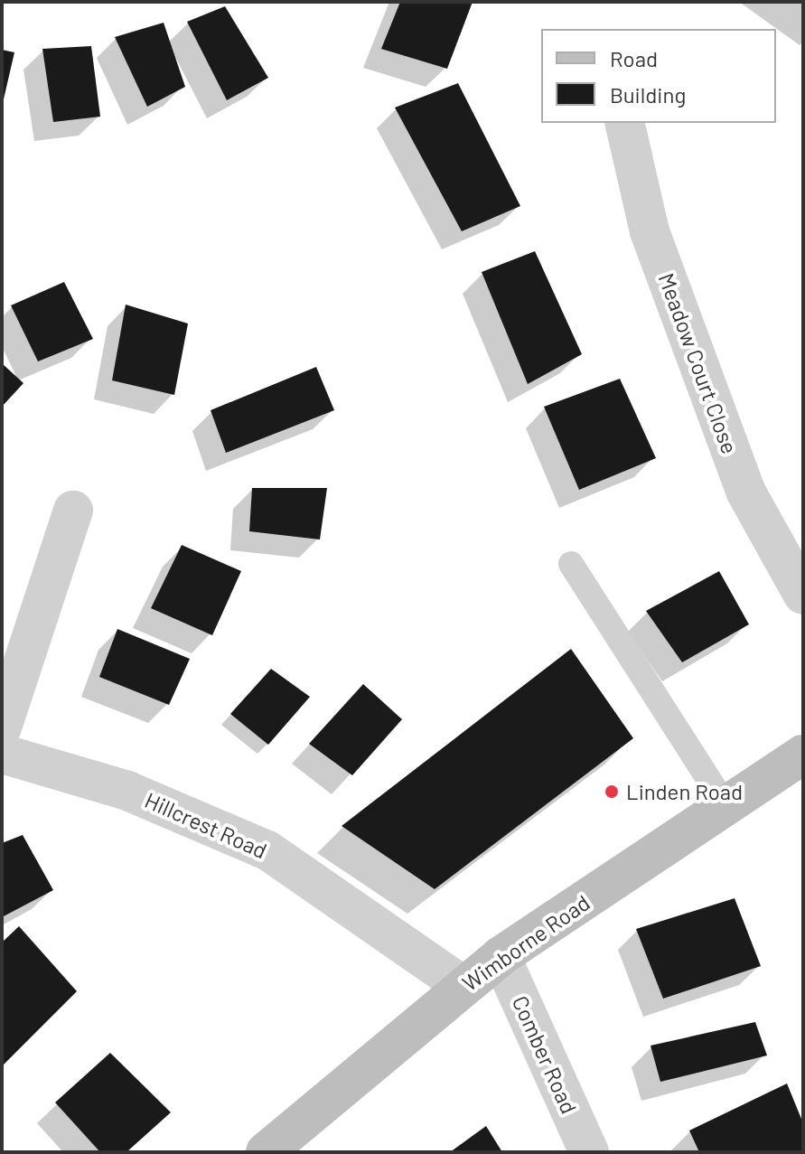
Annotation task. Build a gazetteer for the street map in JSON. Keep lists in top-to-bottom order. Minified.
{"streets":{"street":["Meadow Court Close","Hillcrest Road","Wimborne Road","Comber Road"]},"crossings":[["Hillcrest Road","Wimborne Road"],["Wimborne Road","Comber Road"]],"places":["Linden Road"],"legend":["Road","Building"]}
